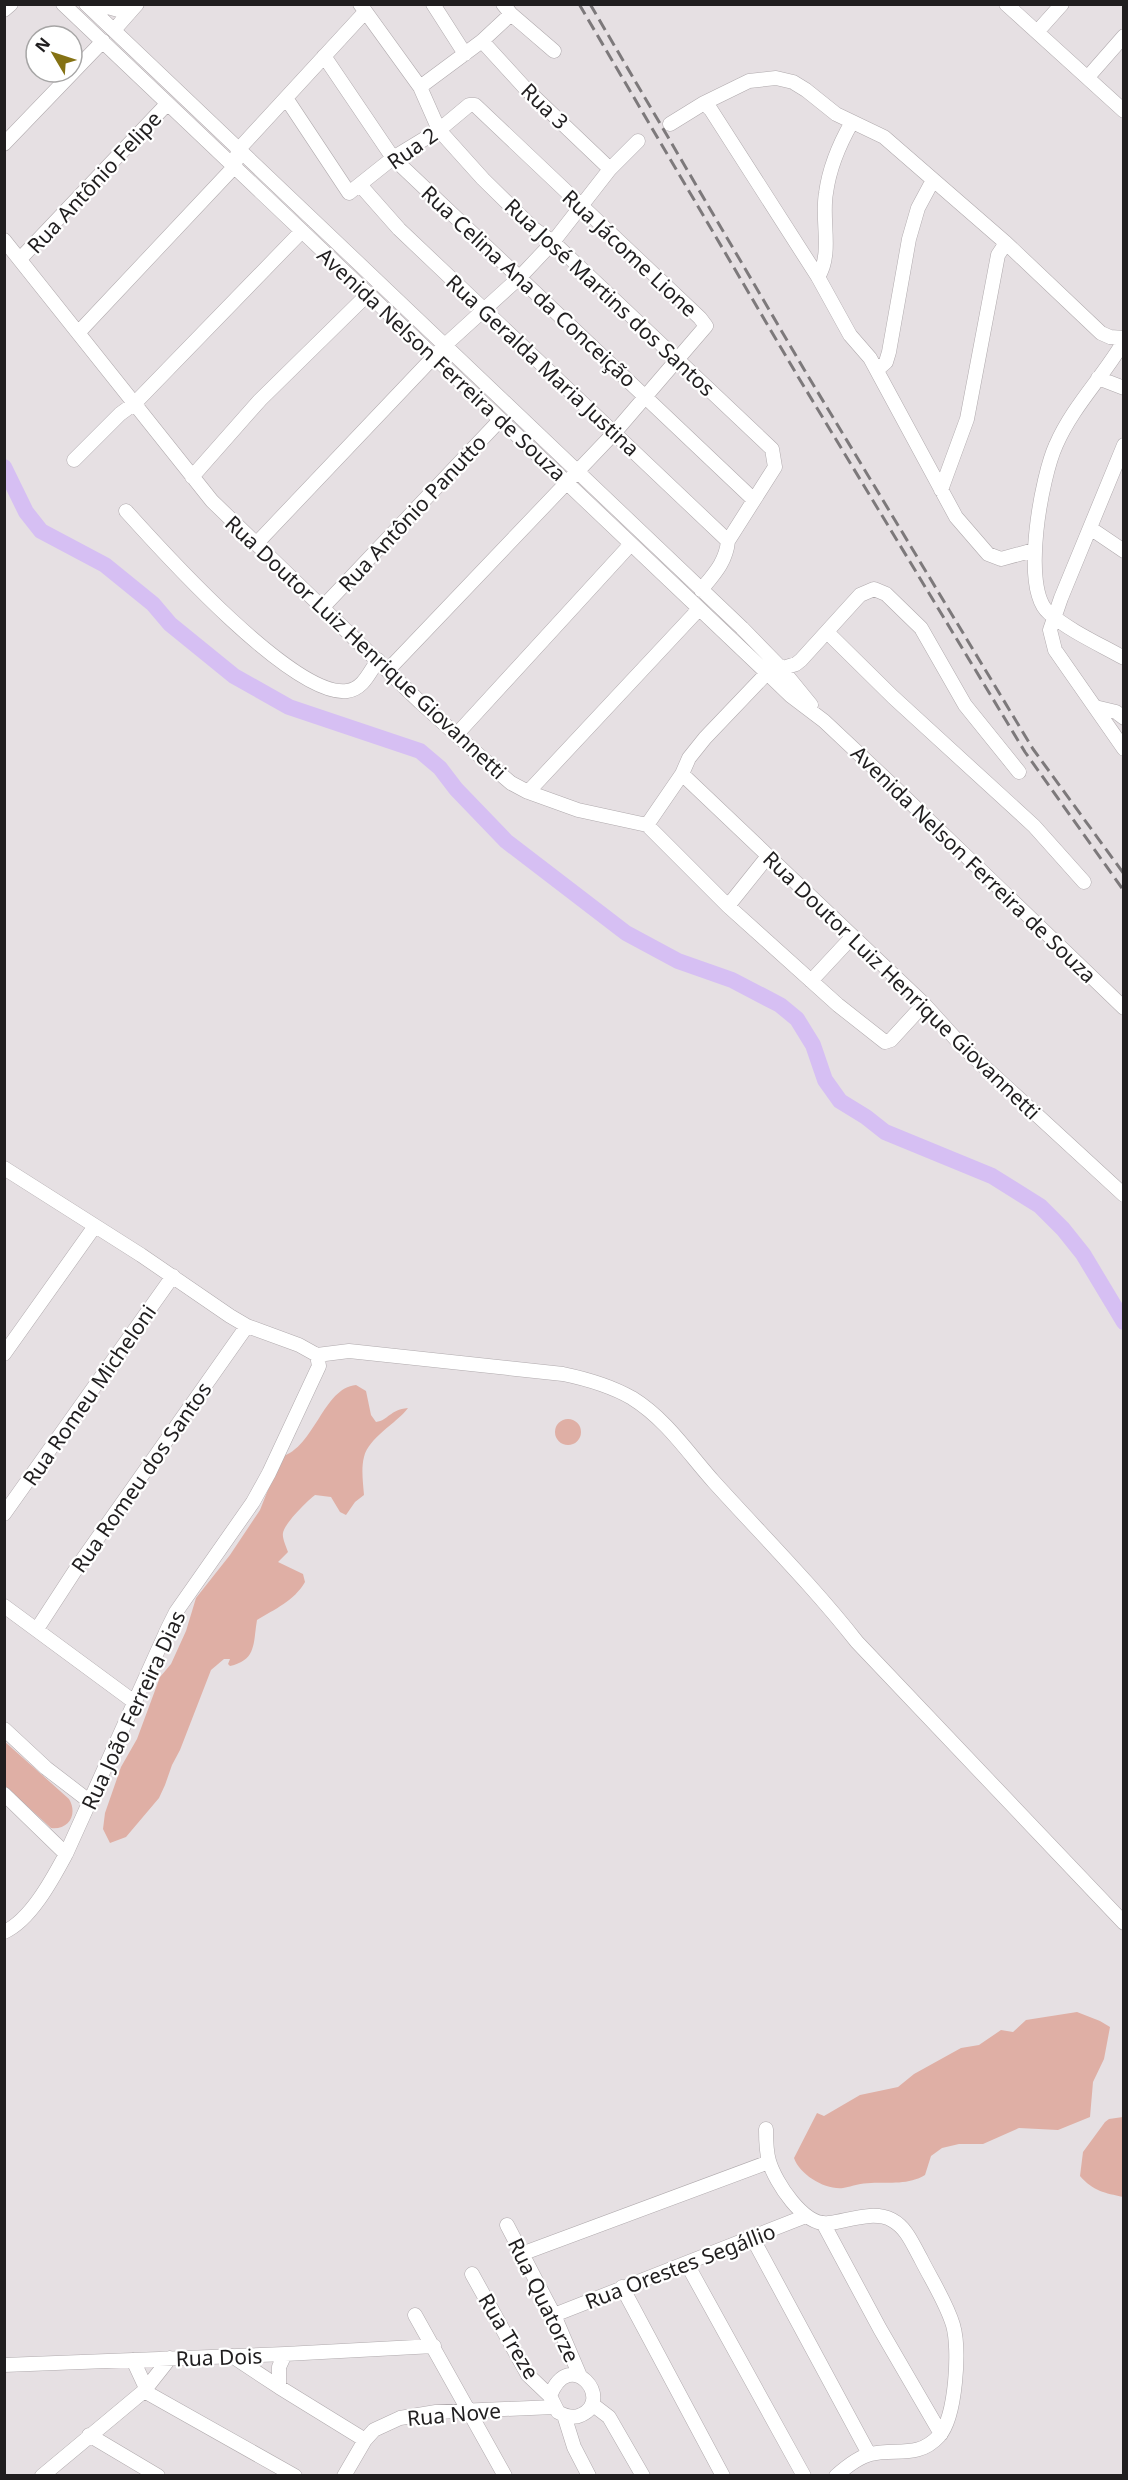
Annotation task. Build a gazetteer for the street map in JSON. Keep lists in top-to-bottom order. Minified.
{"streets":{"street":["Rua 3","Rua 2","Rua Antônio Felipe","Rua Jácome Lione","Rua Celina Ana da Conceição","Rua José Martins dos Santos","Avenida Nelson Ferreira de Souza","Rua Geralda Maria Justina","Rua Antônio Panutto","Rua Doutor Luiz Henrique Giovannetti","Rua Romeu Micheloni","Rua Romeu dos Santos","Rua João Ferreira Dias","Rua Orestes Segállio","Rua Quatorze","Rua Treze","Rua Dois","Rua Nove"]},"crossings":[["Rua 2","Rua Jácome Lione"],["Rua 2","Rua Celina Ana da Conceição"],["Rua 2","Rua José Martins dos Santos"],["Rua 2","Rua Geralda Maria Justina"],["Rua Antônio Felipe","Avenida Nelson Ferreira de Souza"],["Rua Antônio Felipe","Rua Doutor Luiz Henrique Giovannetti"],["Rua Jácome Lione","Rua Celina Ana da Conceição"],["Rua Jácome Lione","Rua José Martins dos Santos"],["Rua Jácome Lione","Avenida Nelson Ferreira de Souza"],["Rua Jácome Lione","Rua Geralda Maria Justina"],["Rua Jácome Lione","Rua Doutor Luiz Henrique Giovannetti"],["Rua Celina Ana da Conceição","Rua José Martins dos Santos"],["Avenida Nelson Ferreira de Souza","Rua Antônio Panutto"],["Rua Antônio Panutto","Rua Doutor Luiz Henrique Giovannetti"],["Rua Orestes Segállio","Rua Quatorze"],["Rua Quatorze","Rua Treze"],["Rua Quatorze","Rua Nove"],["Rua Treze","Rua Nove"]],"north":"top left"}
